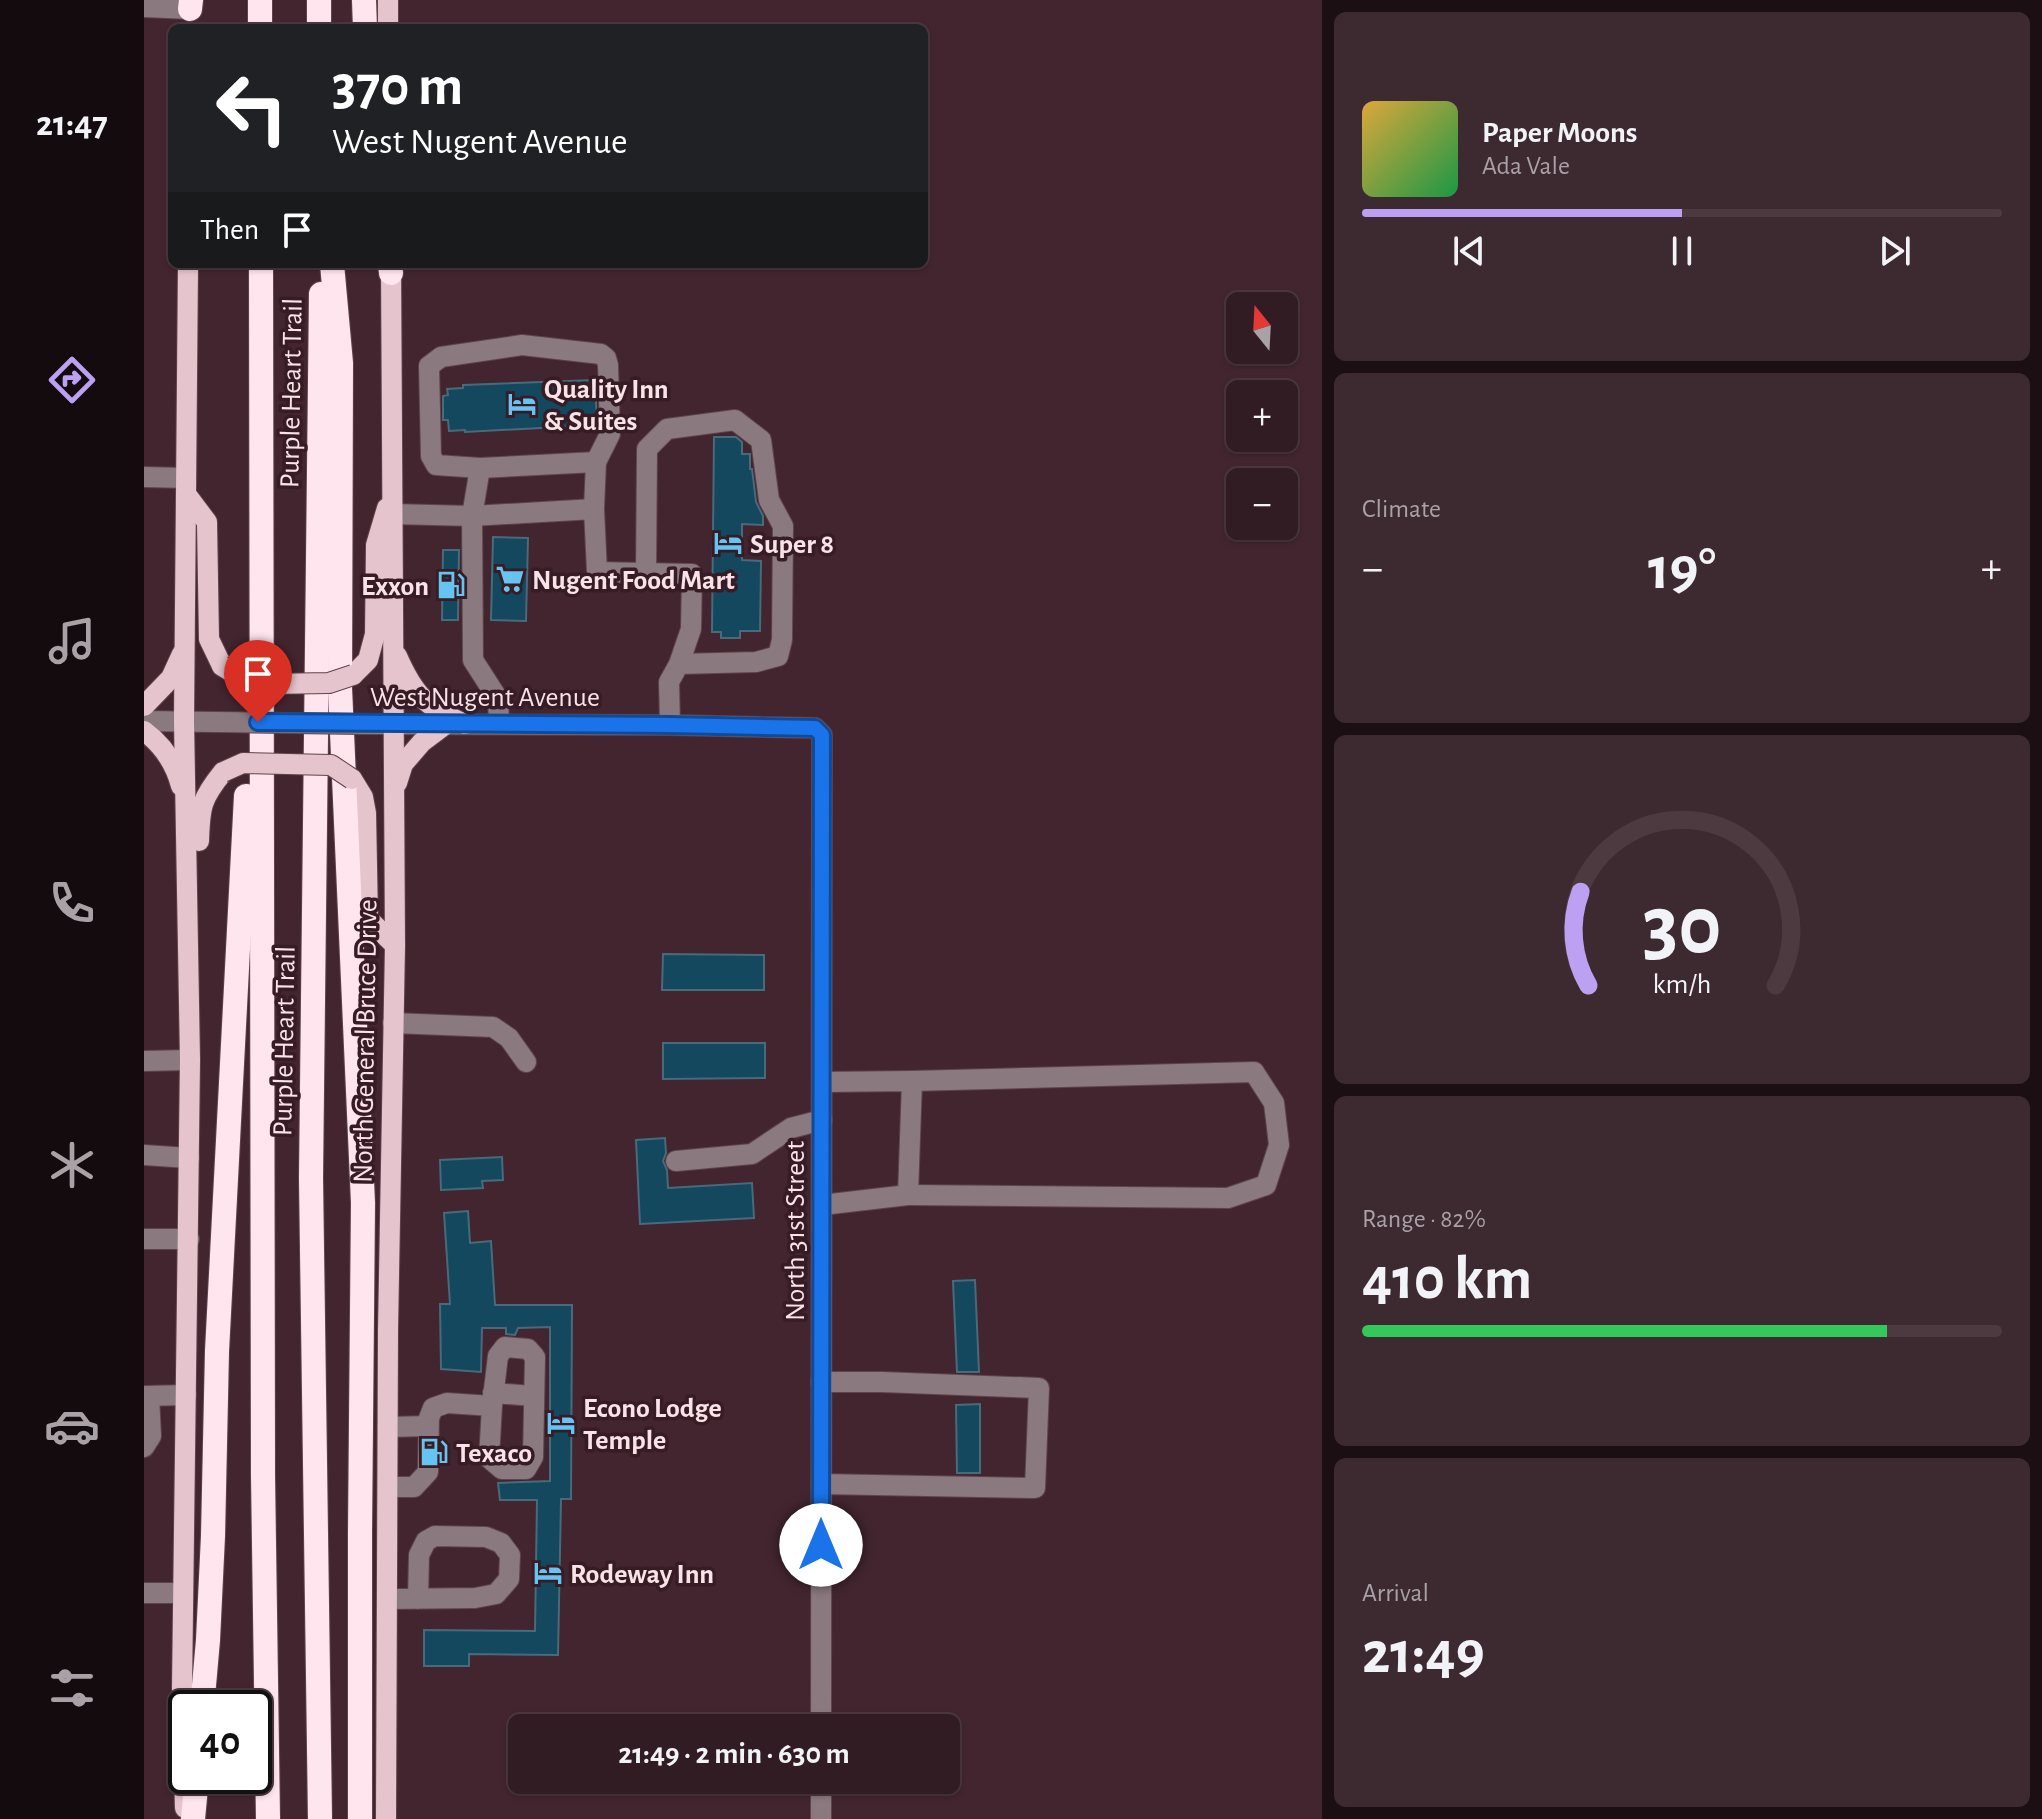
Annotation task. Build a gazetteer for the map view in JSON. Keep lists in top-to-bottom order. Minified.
{"streets":{"highway":["Purple Heart Trail"],"main road":["North General Bruce Drive"],"street":["West Nugent Avenue","North 31st Street"]},"crossings":[["West Nugent Avenue","North General Bruce Drive"],["West Nugent Avenue","North 31st Street"]],"places":{"hotel":["Quality Inn & Suites","Super 8","Econo Lodge Temple","Rodeway Inn"],"supermarket":["Nugent Food Mart"],"fuel station":["Exxon","Texaco"]},"north":"top","page":{"tabs":"21:47","turn":["370 m","West Nugent Avenue"],"song":["Paper Moons","Ada Vale"],"then":"Then","map_buttons":["+","−"],"tile":["Climate",["Range · 82%","410 km"],["Arrival","21:49"]],"heat":["−","19°","+"],"limit":"40","trip":"21:49 · 2 min · 630 m","gauge":["30","km/h"]}}
